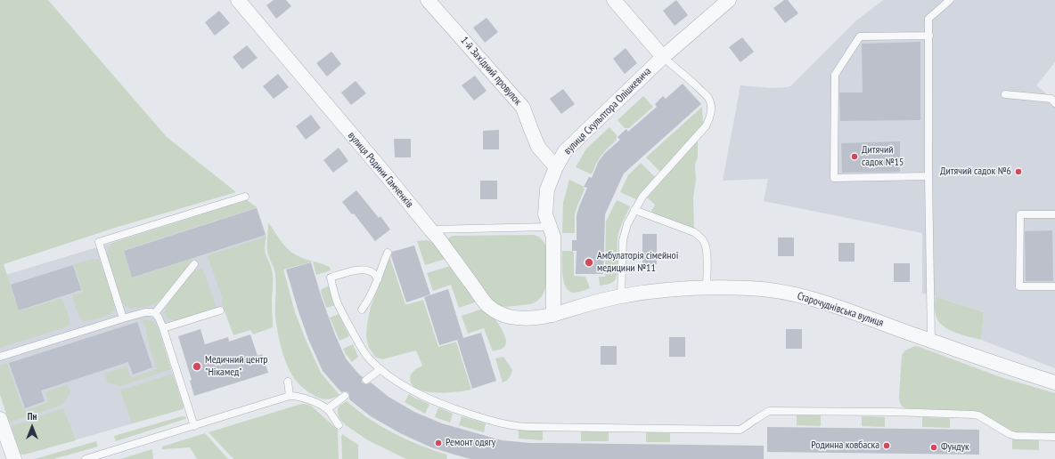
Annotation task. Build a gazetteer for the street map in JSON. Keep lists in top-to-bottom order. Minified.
{"streets":{"street":["1-й Західний провулок","вулиця Скульптора Олішкевича","вулиця Родини Гамченків","Старочуднівська вулиця"]},"crossings":[["1-й Західний провулок","вулиця Скульптора Олішкевича"],["вулиця Скульптора Олішкевича","Старочуднівська вулиця"],["вулиця Родини Гамченків","Старочуднівська вулиця"]],"places":["Дитячий садок №15","Дитячий садок №6","Амбулаторія сімейної медицини №11","Медичний центр \"Нікамед\"","Ремонт одягу","Родинна ковбаска","Фундук"],"north":"top"}
